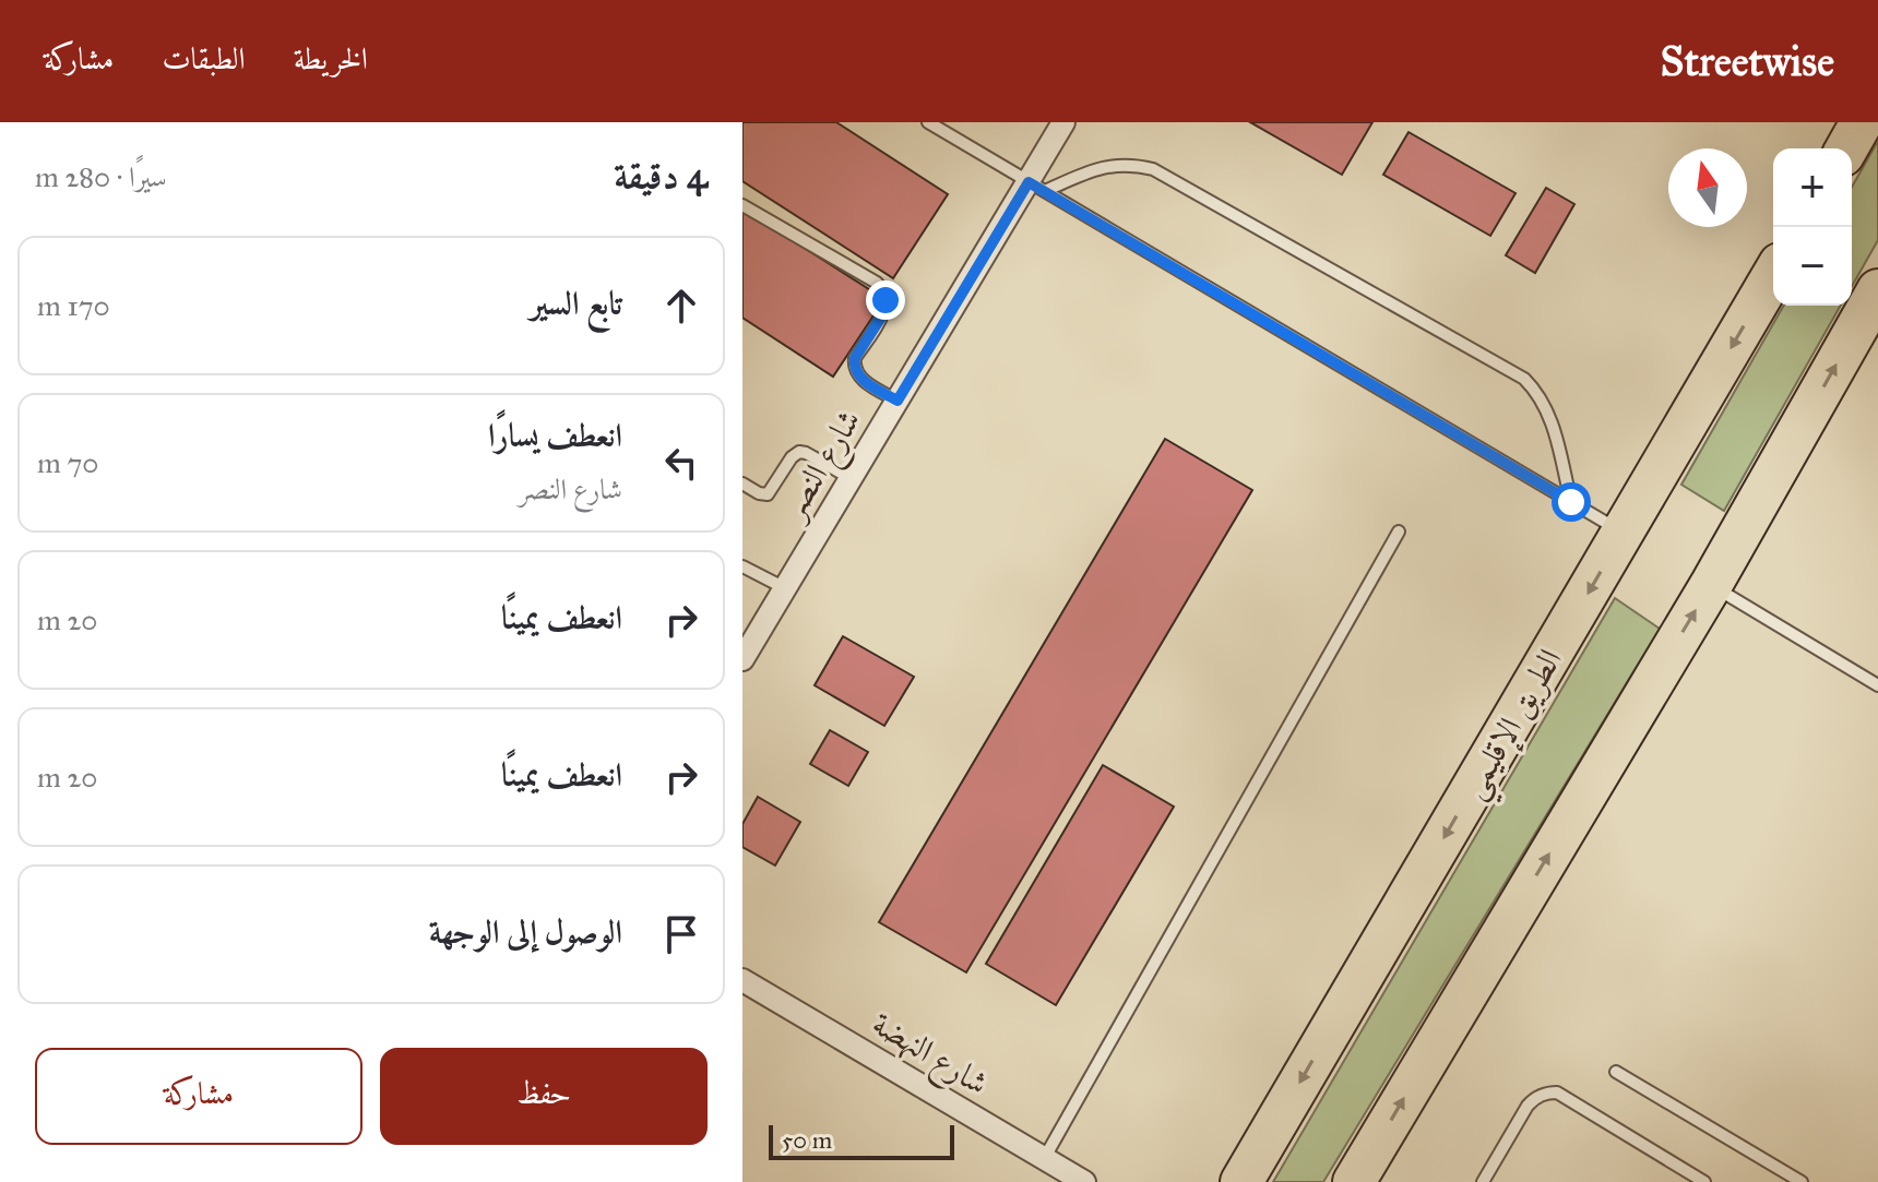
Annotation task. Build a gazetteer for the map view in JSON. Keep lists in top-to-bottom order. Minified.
{"streets":{"highway":["الطريق الإقليمي"],"street":["شارع النصر","شارع النهضة"]},"scale_bar":"50 m","north":"top","page":{"header":"Streetwise","nav":["الخريطة","الطبقات","مشاركة"],"heading":["4 دقيقة","سيرًا · 280 m"],"map_buttons":["+","−"],"list":[["تابع السير","170 m"],["انعطف يسارًا","شارع النصر","70 m"],["انعطف يمينًا","20 m"],["انعطف يمينًا","20 m"],"الوصول إلى الوجهة"],"buttons":["حفظ","مشاركة"],"scale":"50 m"}}
